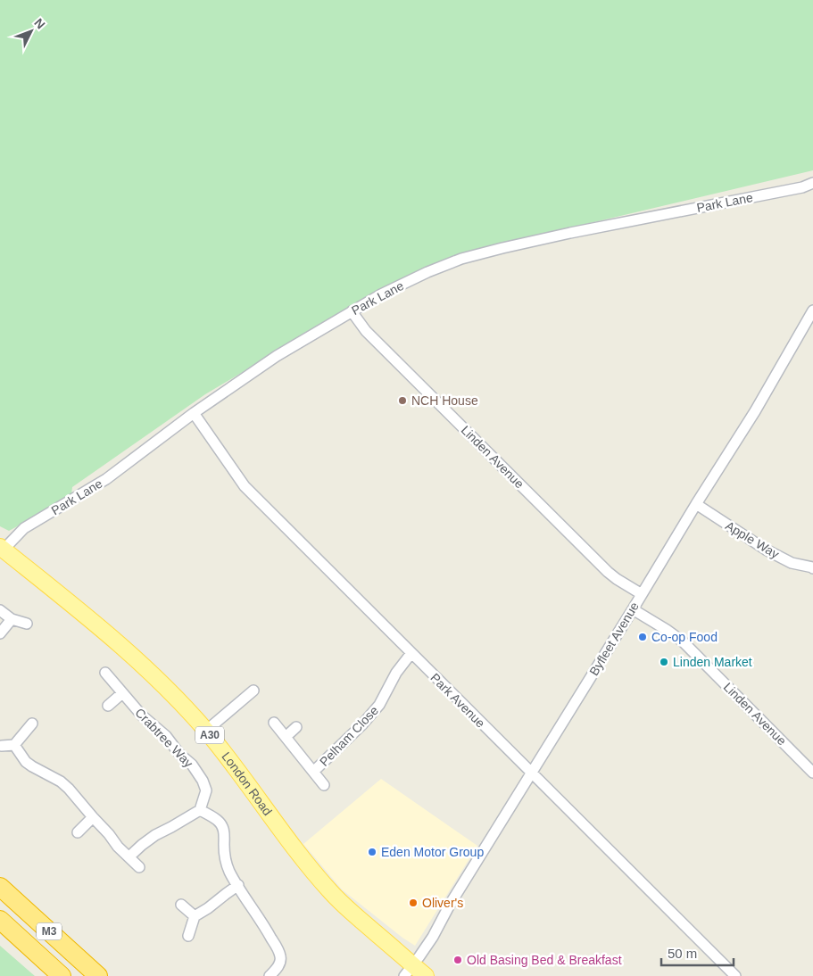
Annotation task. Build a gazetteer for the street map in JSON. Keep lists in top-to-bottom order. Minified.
{"streets":{"highway":["M3"],"main road":["A30","London Road"],"street":["Park Lane","Linden Avenue","Apple Way","Byfleet Avenue","Park Avenue","Pelham Close","Crabtree Way"]},"crossings":[["Park Lane","Linden Avenue"],["Park Lane","Park Avenue"],["Park Lane","London Road"],["Linden Avenue","Byfleet Avenue"],["Apple Way","Byfleet Avenue"],["Byfleet Avenue","Park Avenue"],["Byfleet Avenue","London Road"],["Park Avenue","Pelham Close"]],"places":["NCH House","Co-op Food","Linden Market","Eden Motor Group","Oliver's","Old Basing Bed & Breakfast"],"scale_bar":"50 m","north":"top right"}
